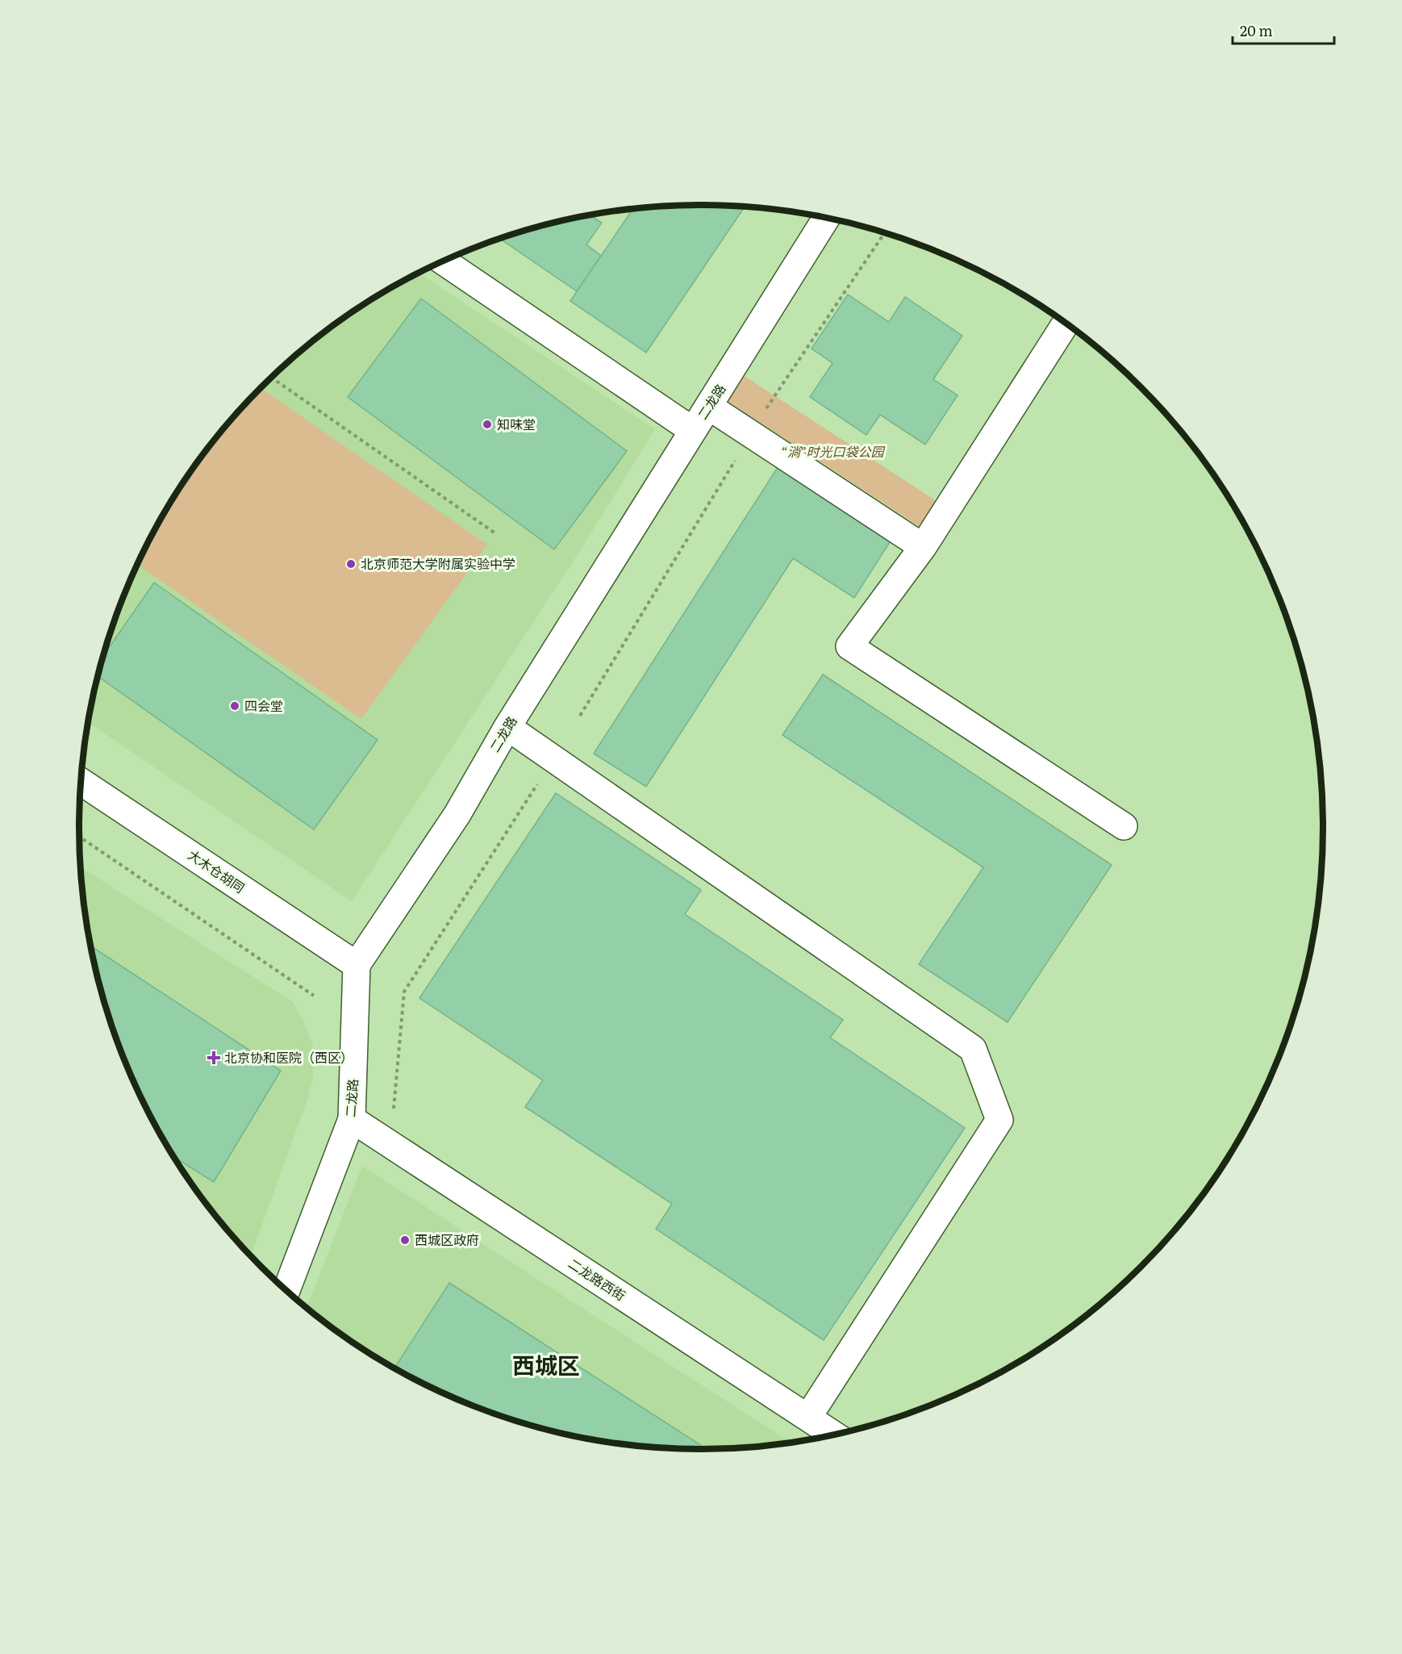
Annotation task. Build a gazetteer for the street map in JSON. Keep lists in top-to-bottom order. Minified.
{"streets":{"street":["二龙路","大木仓胡同","二龙路西街"]},"crossings":[["二龙路","大木仓胡同"],["二龙路","二龙路西街"]],"districts":["西城区"],"parks":["“淌”时光口袋公园"],"places":{"other":["知味堂","北京师范大学附属实验中学","四会堂","西城区政府"],"health":["北京协和医院（西区）"]},"scale_bar":"20 m"}
